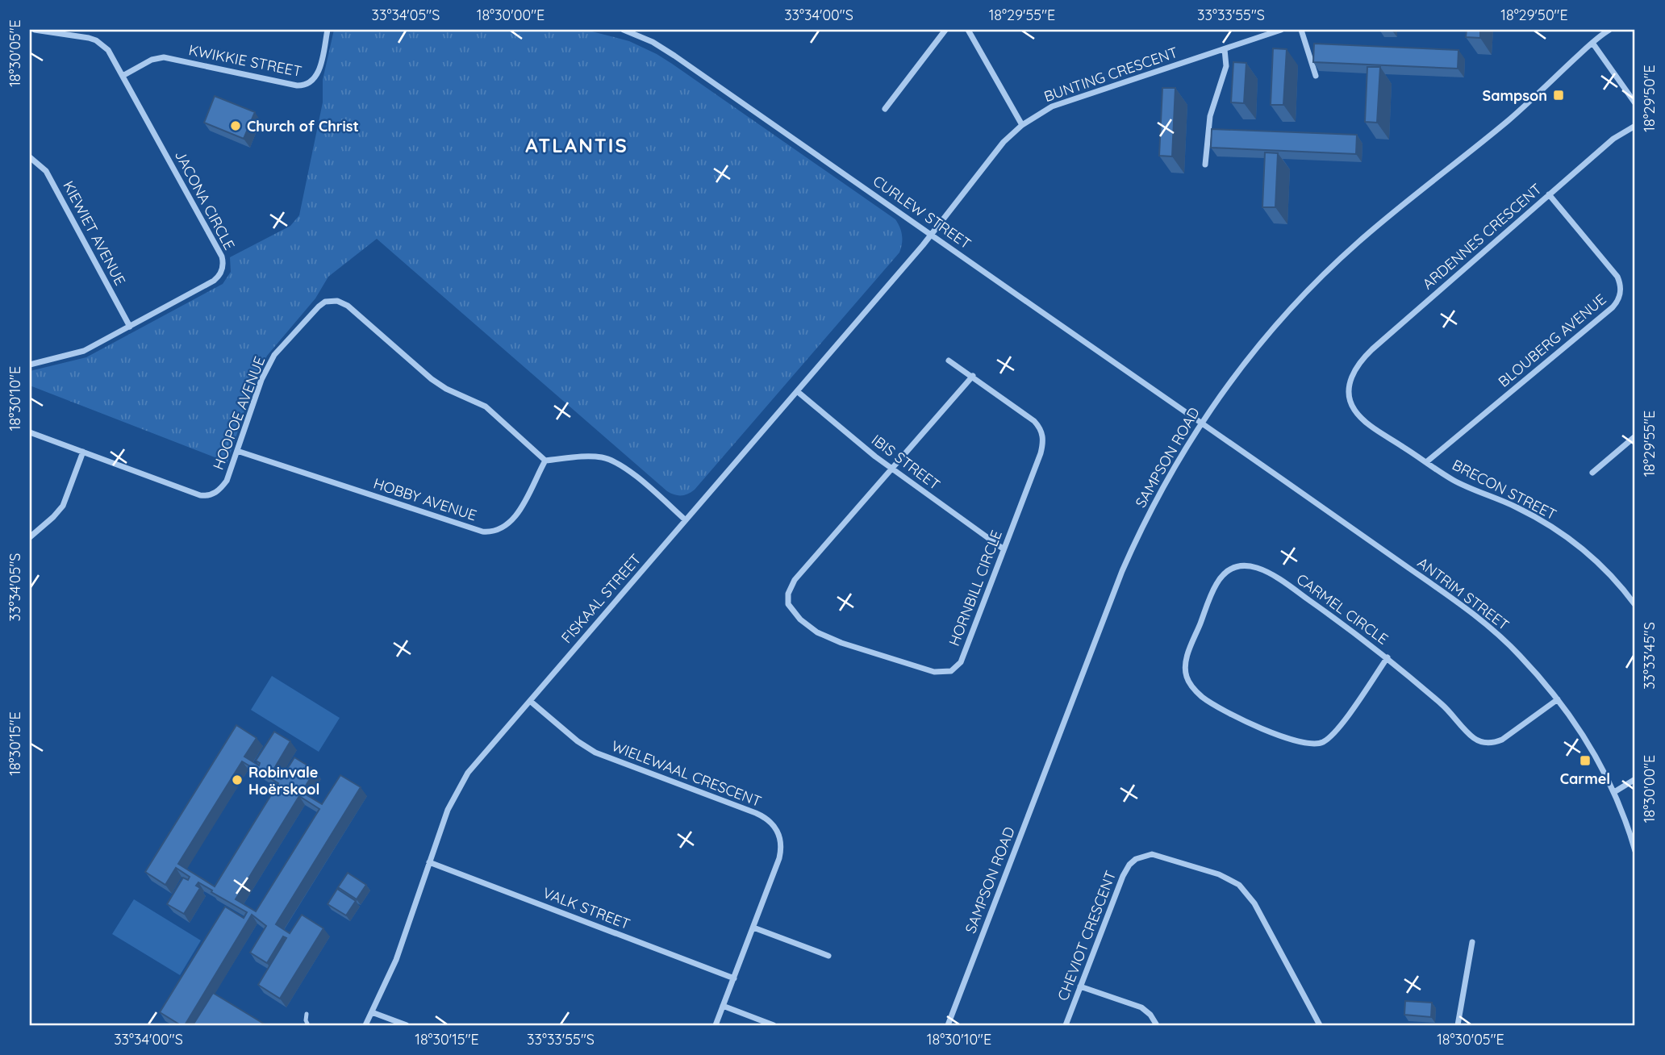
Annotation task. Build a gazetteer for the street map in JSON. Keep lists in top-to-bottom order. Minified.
{"streets":{"street":["KWIKKIE STREET","BUNTING CRESCENT","JACONA CIRCLE","CURLEW STREET","KIEWIET AVENUE","ARDENNES CRESCENT","BLOUBERG AVENUE","HOOPOE AVENUE","SAMPSON ROAD","IBIS STREET","BRECON STREET","HOBBY AVENUE","HORNBILL CIRCLE","ANTRIM STREET","FISKAAL STREET","CARMEL CIRCLE","WIELEWAAL CRESCENT","VALK STREET","CHEVIOT CRESCENT"]},"crossings":[["KWIKKIE STREET","JACONA CIRCLE"],["BUNTING CRESCENT","CURLEW STREET"],["BUNTING CRESCENT","FISKAAL STREET"],["JACONA CIRCLE","KIEWIET AVENUE"],["CURLEW STREET","SAMPSON ROAD"],["CURLEW STREET","ANTRIM STREET"],["CURLEW STREET","FISKAAL STREET"],["ARDENNES CRESCENT","BLOUBERG AVENUE"],["ARDENNES CRESCENT","BRECON STREET"],["BLOUBERG AVENUE","BRECON STREET"],["HOOPOE AVENUE","HOBBY AVENUE"],["SAMPSON ROAD","ANTRIM STREET"],["IBIS STREET","HORNBILL CIRCLE"],["IBIS STREET","FISKAAL STREET"],["ANTRIM STREET","CARMEL CIRCLE"],["FISKAAL STREET","WIELEWAAL CRESCENT"],["FISKAAL STREET","VALK STREET"],["WIELEWAAL CRESCENT","VALK STREET"]],"districts":["ATLANTIS"],"places":{"transit":["Sampson","Carmel"],"other":["Church of Christ","Robinvale Hoërskool"]},"coordinates":["33°34'05\"S","18°30'00\"E","33°34'00\"S","18°29'55\"E","33°33'55\"S","18°29'50\"E","18°30'05\"E","18°30'10\"E","33°33'45\"S","18°30'15\"E"]}
